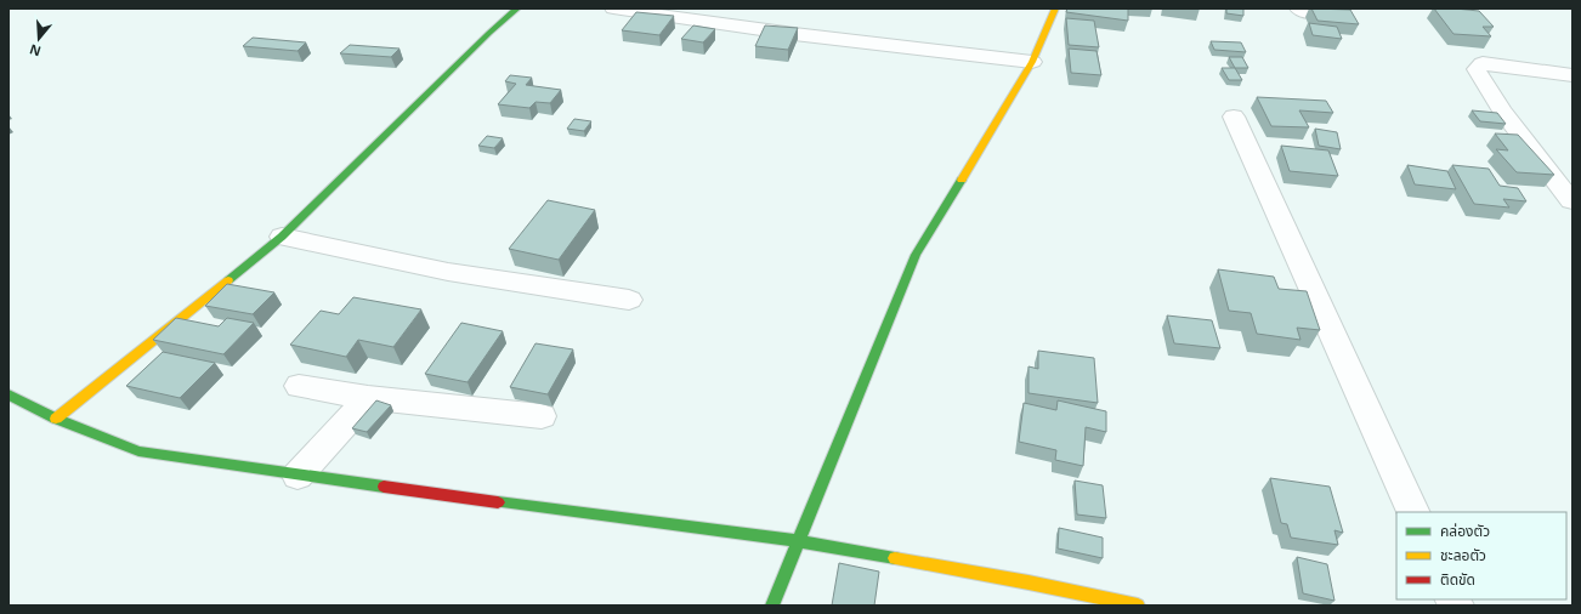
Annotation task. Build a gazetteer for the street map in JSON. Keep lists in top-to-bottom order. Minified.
{"legend":["คล่องตัว","ชะลอตัว","ติดขัด"],"north":"bottom"}
